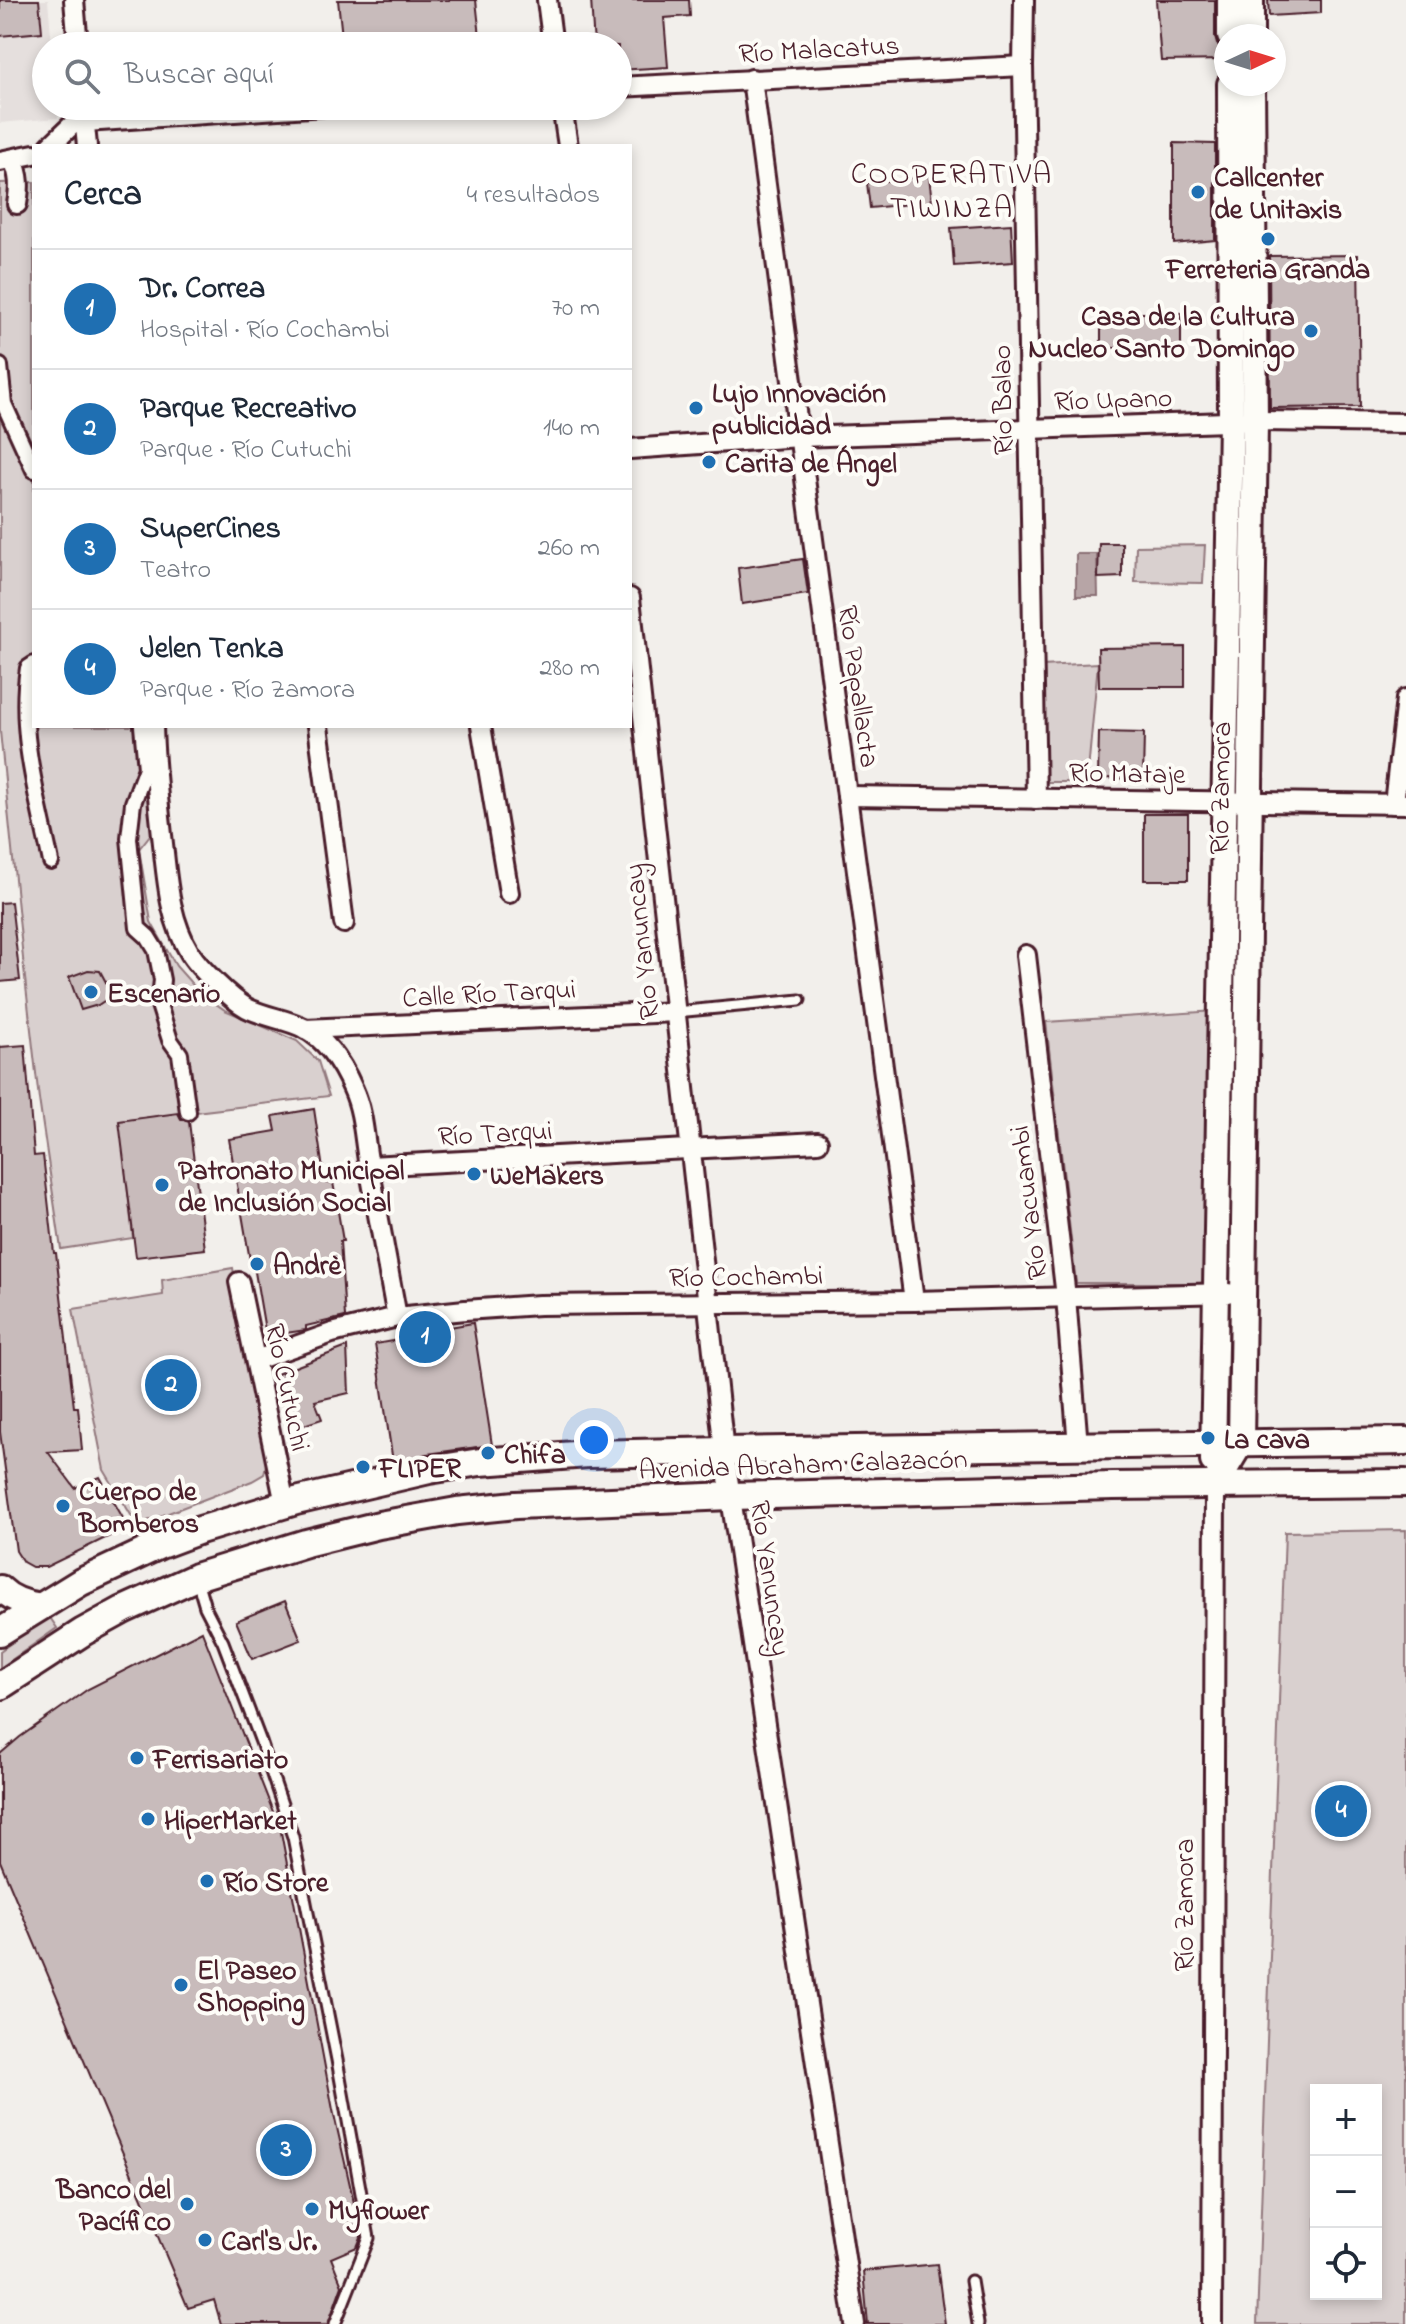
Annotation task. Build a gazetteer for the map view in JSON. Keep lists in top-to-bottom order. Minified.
{"streets":{"main road":["Avenida Abraham Calazacón"],"street":["Río Malacatus","Río Upano","Río Balao","Río Papallacta","Río Mataje","Río Zamora","Río Yanuncay","Calle Río Tarqui","Río Tarqui","Río Yacuambi","Río Cochambi","Río Cutuchi"]},"crossings":[["Río Malacatus","Río Balao"],["Río Malacatus","Río Papallacta"],["Río Upano","Río Balao"],["Río Upano","Río Papallacta"],["Río Upano","Río Zamora"],["Río Balao","Río Mataje"],["Río Papallacta","Río Mataje"],["Río Papallacta","Río Cochambi"],["Río Mataje","Río Zamora"],["Río Zamora","Río Cochambi"],["Río Zamora","Avenida Abraham Calazacón"],["Río Yanuncay","Calle Río Tarqui"],["Río Yanuncay","Río Tarqui"],["Río Yanuncay","Río Cochambi"],["Río Yanuncay","Avenida Abraham Calazacón"],["Río Yacuambi","Río Cochambi"],["Río Yacuambi","Avenida Abraham Calazacón"],["Río Cochambi","Río Cutuchi"],["Río Cutuchi","Avenida Abraham Calazacón"]],"districts":["COOPERATIVA TIWINZA"],"places":["Callcenter de Unitaxis","Ferreteria Granda","Casa de la Cultura Nucleo Santo Domingo","Lujo Innovación publicidad","Carita de Ángel","Escenario","WeMakers","Patronato Municipal de Inclusión Social","Andrè","La cava","Chifa","FLIPER","Cuerpo de Bomberos","Ferrisariato","HiperMarket","Río Store","El Paseo Shopping","Banco del Pacífico","Myflower","Carl's Jr."],"north":"right","page":{"search":"Buscar aquí","heading":["Cerca","4 resultados"],"list":[{"mark":"1","name":"Dr. Correa","note":"Hospital · Río Cochambi","value":"70 m"},{"mark":"2","name":"Parque Recreativo","note":"Parque · Río Cutuchi","value":"140 m"},{"mark":"3","name":"SuperCines","note":"Teatro","value":"260 m"},{"mark":"4","name":"Jelen Tenka","note":"Parque · Río Zamora","value":"280 m"}],"pins":["1","2","4","3"],"map_buttons":["+","−"]}}
